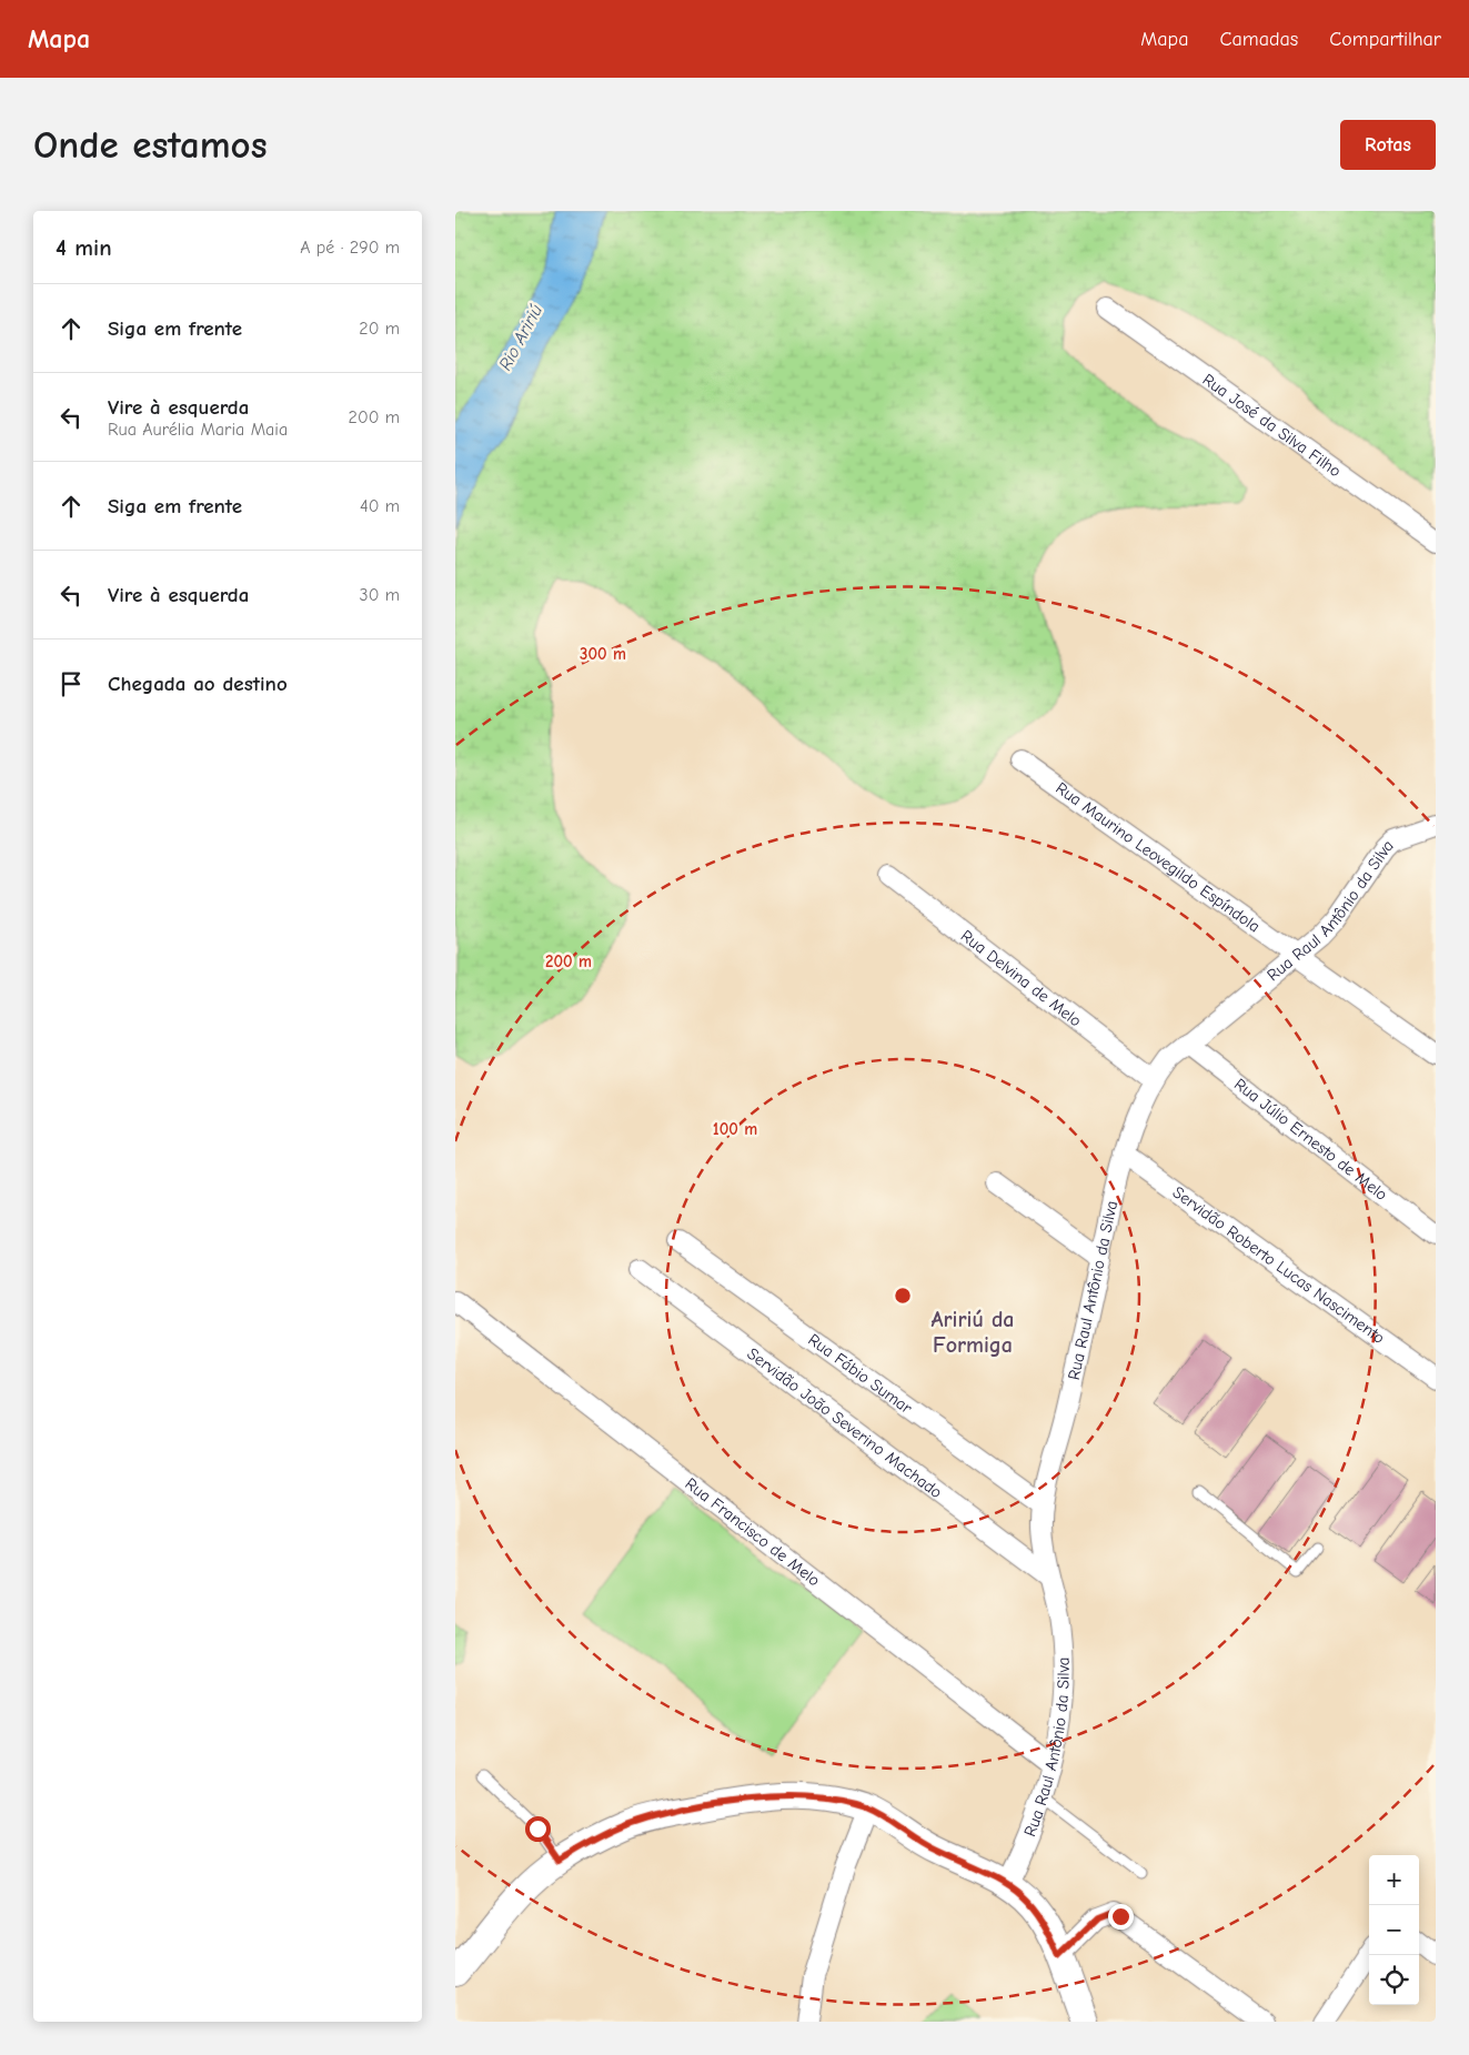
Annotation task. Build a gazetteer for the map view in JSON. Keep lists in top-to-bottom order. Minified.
{"streets":{"street":["Rua José da Silva Filho","Rua Maurino Leovegildo Espíndola","Rua Raul Antônio da Silva","Rua Delvina de Melo","Rua Júlio Ernesto de Melo","Servidão Roberto Lucas Nascimento","Rua Fábio Sumar","Servidão João Severino Machado","Rua Francisco de Melo"]},"crossings":[["Rua Maurino Leovegildo Espíndola","Rua Raul Antônio da Silva"],["Rua Raul Antônio da Silva","Rua Delvina de Melo"],["Rua Raul Antônio da Silva","Rua Júlio Ernesto de Melo"],["Rua Raul Antônio da Silva","Servidão Roberto Lucas Nascimento"],["Rua Raul Antônio da Silva","Rua Fábio Sumar"],["Rua Raul Antônio da Silva","Servidão João Severino Machado"],["Rua Raul Antônio da Silva","Rua Francisco de Melo"]],"districts":["Aririú da Formiga"],"water":["Rio Aririú"],"page":{"header":"Mapa","nav":["Mapa","Camadas","Compartilhar"],"buttons":"Rotas","title":"Onde estamos","heading":["4 min","A pé · 290 m"],"list":[["Siga em frente","20 m"],["Vire à esquerda","Rua Aurélia Maria Maia","200 m"],["Siga em frente","40 m"],["Vire à esquerda","30 m"],"Chegada ao destino"],"map_buttons":["+","−"]},"rings":["300 m","200 m","100 m"]}
